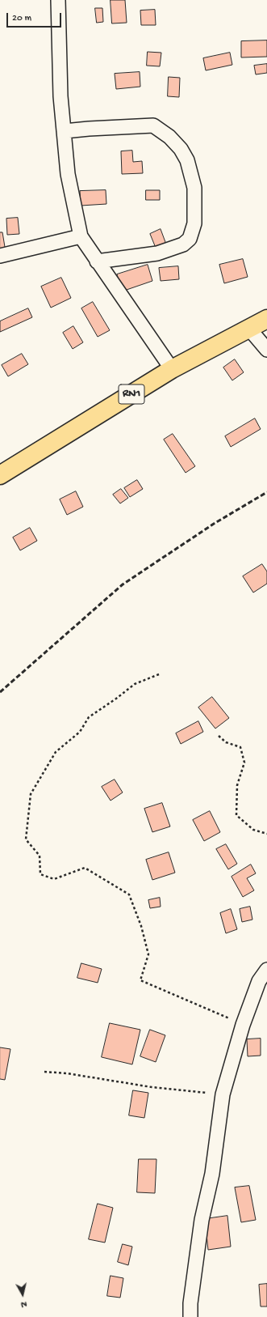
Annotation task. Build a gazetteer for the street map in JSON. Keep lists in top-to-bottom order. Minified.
{"streets":{"highway":["RN1"]},"scale_bar":"20 m","north":"bottom"}
